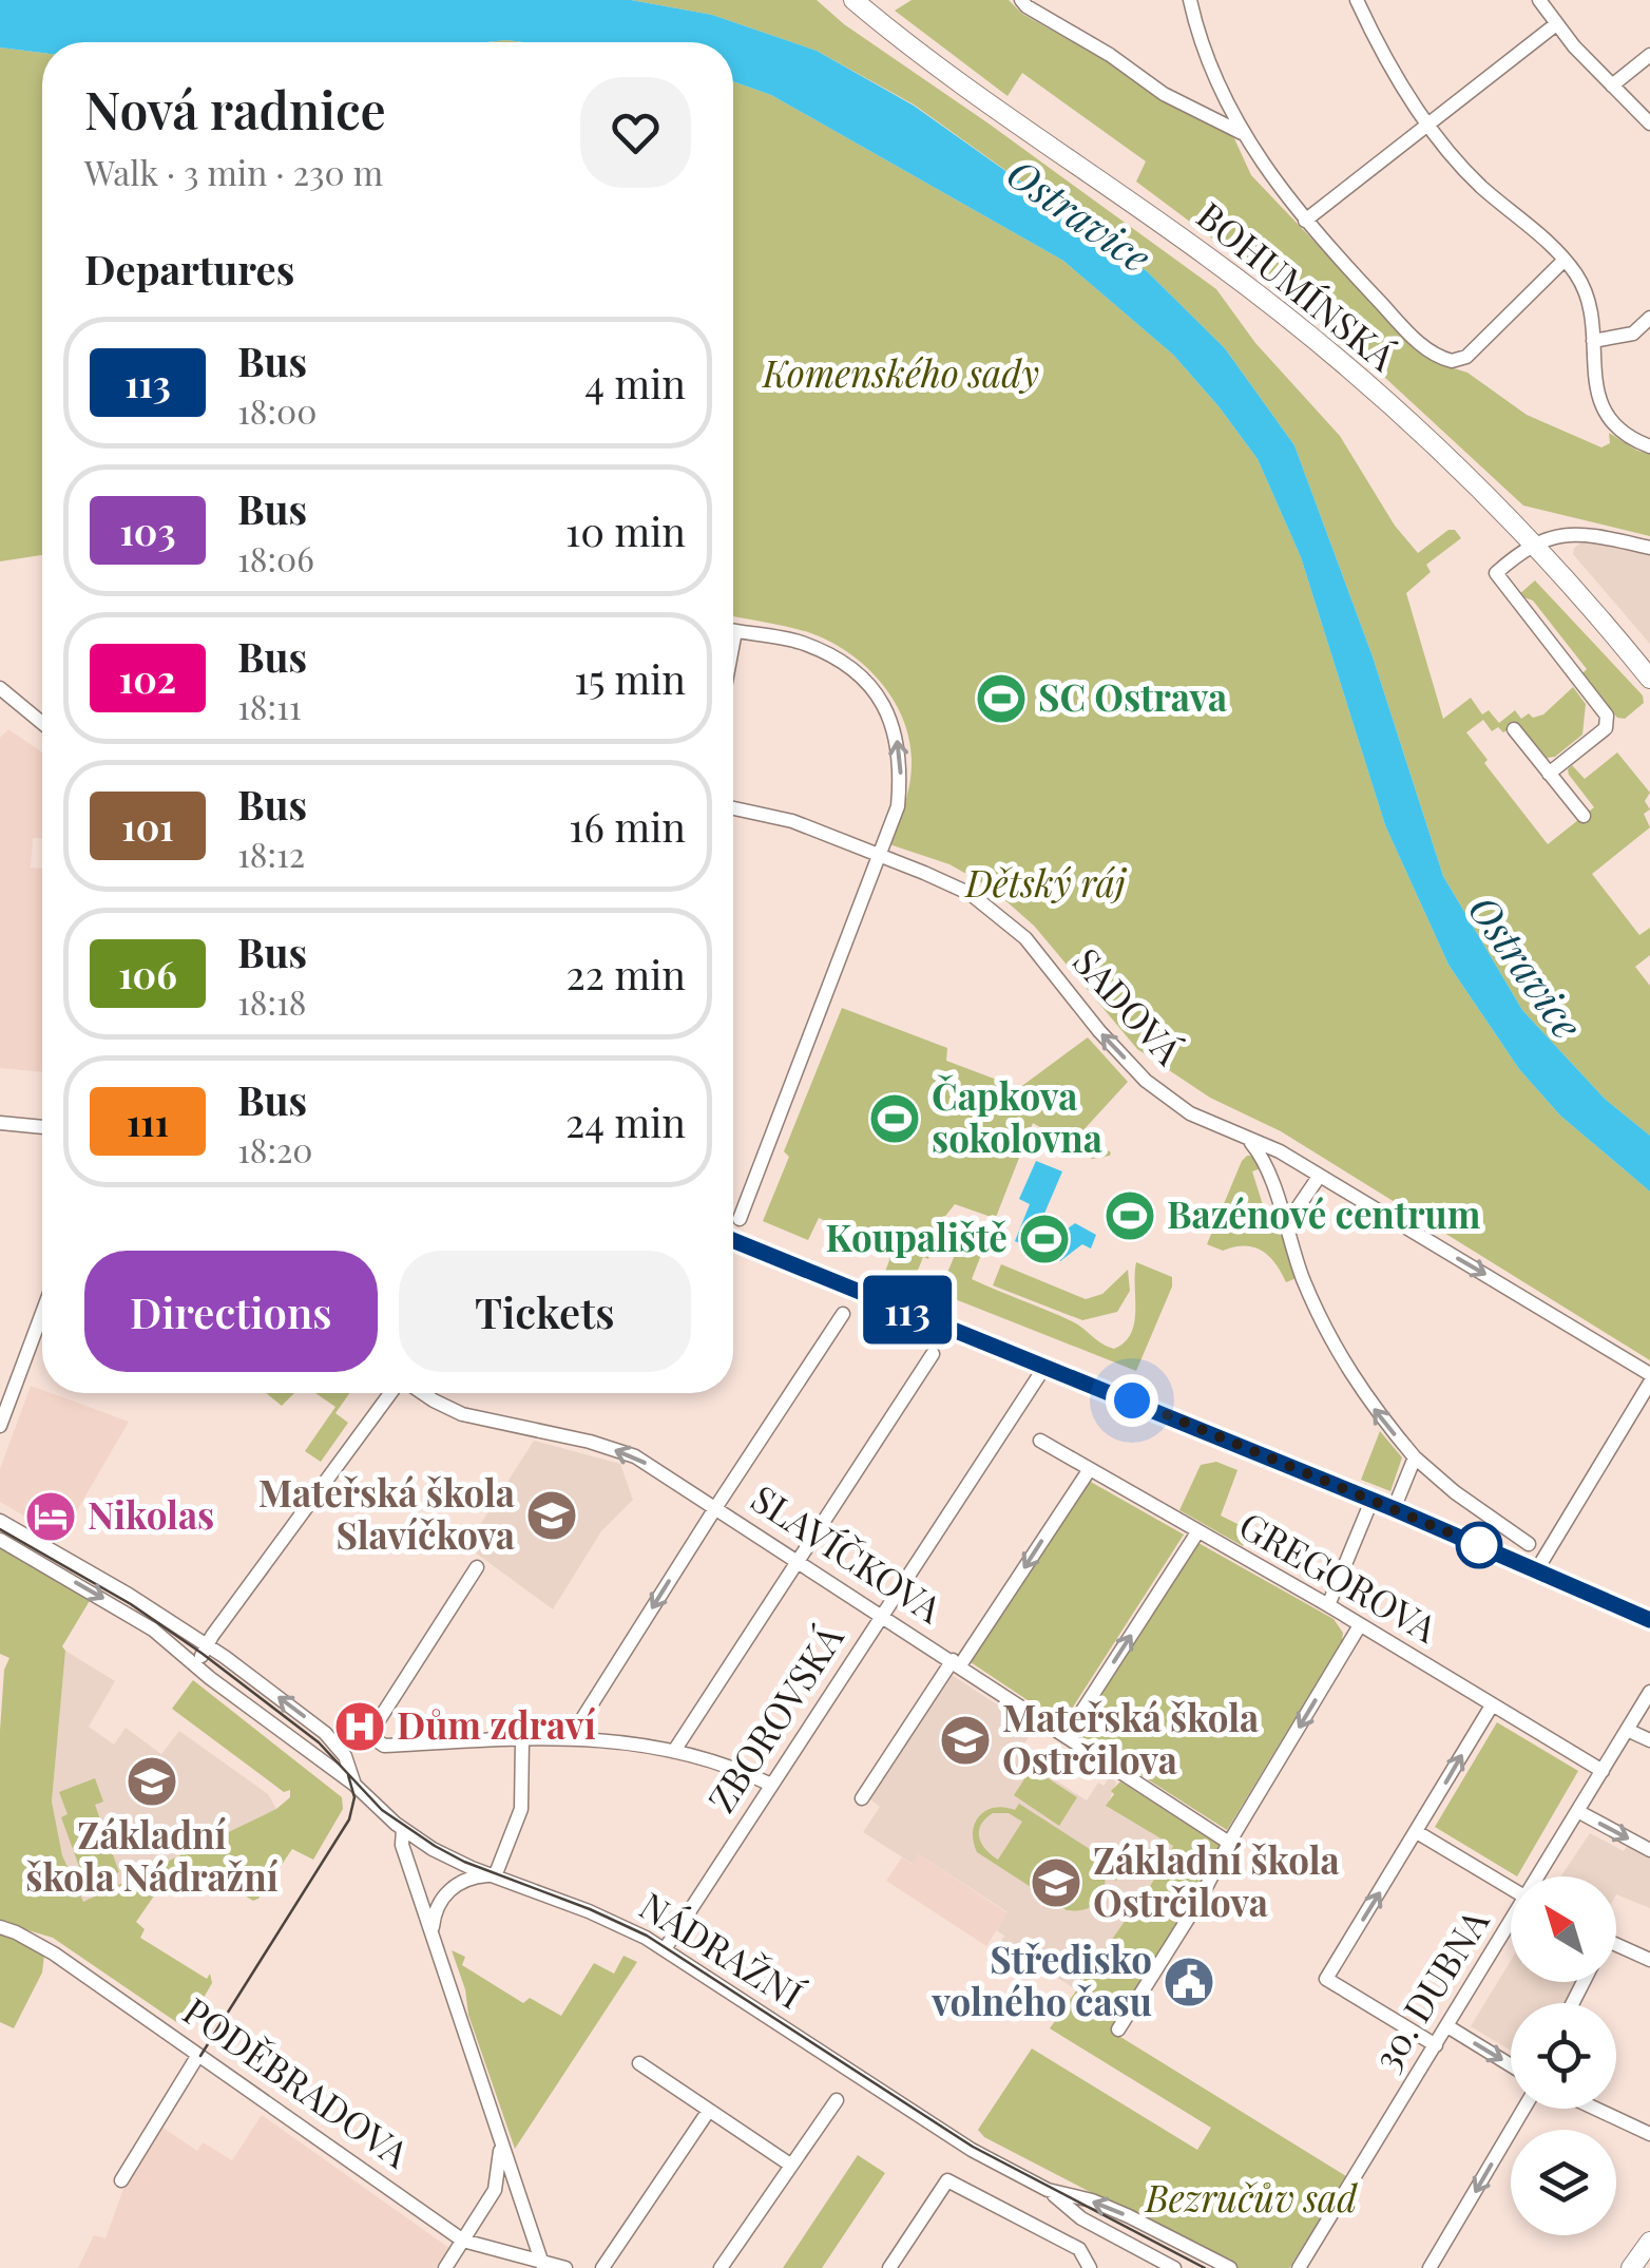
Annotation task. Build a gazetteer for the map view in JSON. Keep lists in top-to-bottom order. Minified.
{"streets":{"main road":["BOHUMÍNSKÁ"],"street":["SADOVÁ","SLAVÍČKOVA","GREGOROVA","ZBOROVSKÁ","NÁDRAŽNÍ","30. DUBNA","PODĚBRADOVA"]},"crossings":[["SLAVÍČKOVA","ZBOROVSKÁ"],["GREGOROVA","30. DUBNA"],["ZBOROVSKÁ","NÁDRAŽNÍ"]],"water":["Ostravice"],"parks":["Komenského sady","Dětský ráj","Bezručův sad"],"places":{"sports":["SC Ostrava","Čapkova sokolovna","Bazénové centrum","Koupaliště"],"school or university":["Mateřská škola Slavíčkova","Mateřská škola Ostrčilova","Základní škola Nádražní","Základní škola Ostrčilova"],"hotel":["Nikolas"],"hospital":["Dům zdraví"],"public building":["Středisko volného času"]},"lines":["bus line 113"],"north":"top left","page":{"on_map":"113","heading":[["Nová radnice","Walk · 3 min · 230 m"],"Departures"],"list":[{"mark":"113","name":"Bus","note":"18:00","value":"4 min"},{"mark":"103","name":"Bus","note":"18:06","value":"10 min"},{"mark":"102","name":"Bus","note":"18:11","value":"15 min"},{"mark":"101","name":"Bus","note":"18:12","value":"16 min"},{"mark":"106","name":"Bus","note":"18:18","value":"22 min"},{"mark":"111","name":"Bus","note":"18:20","value":"24 min"}],"buttons":["Directions","Tickets"]}}
